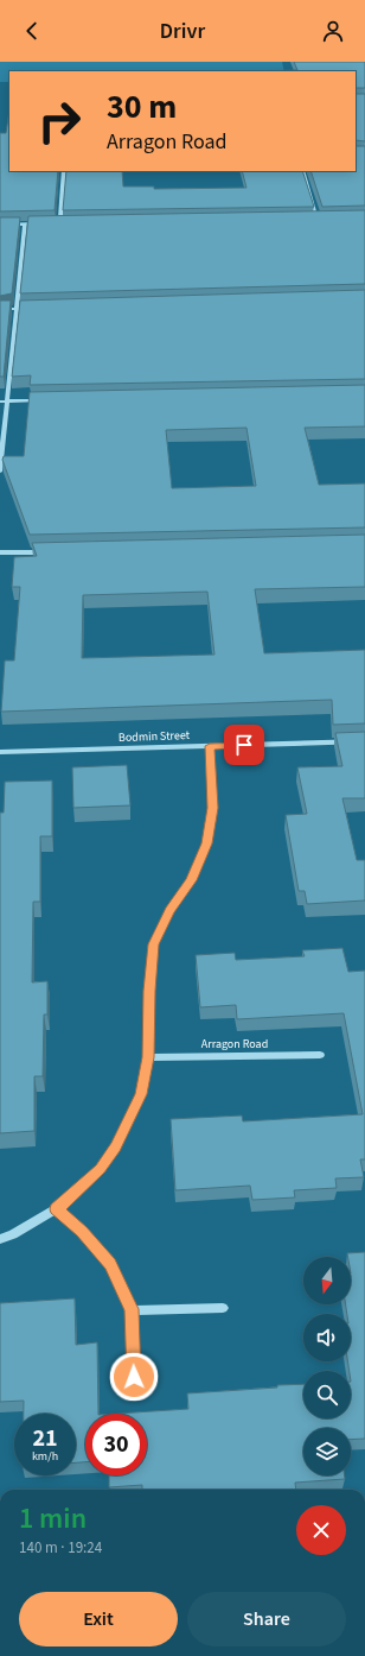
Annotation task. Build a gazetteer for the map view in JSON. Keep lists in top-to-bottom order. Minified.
{"streets":{"street":["Bodmin Street","Arragon Road"]},"north":"bottom","page":{"header":"Drivr","turn":["30 m","Arragon Road"],"speed":"21 km/h","limit":"30","heading":["1 min","140 m · 19:24"],"buttons":["Exit","Share"]}}
